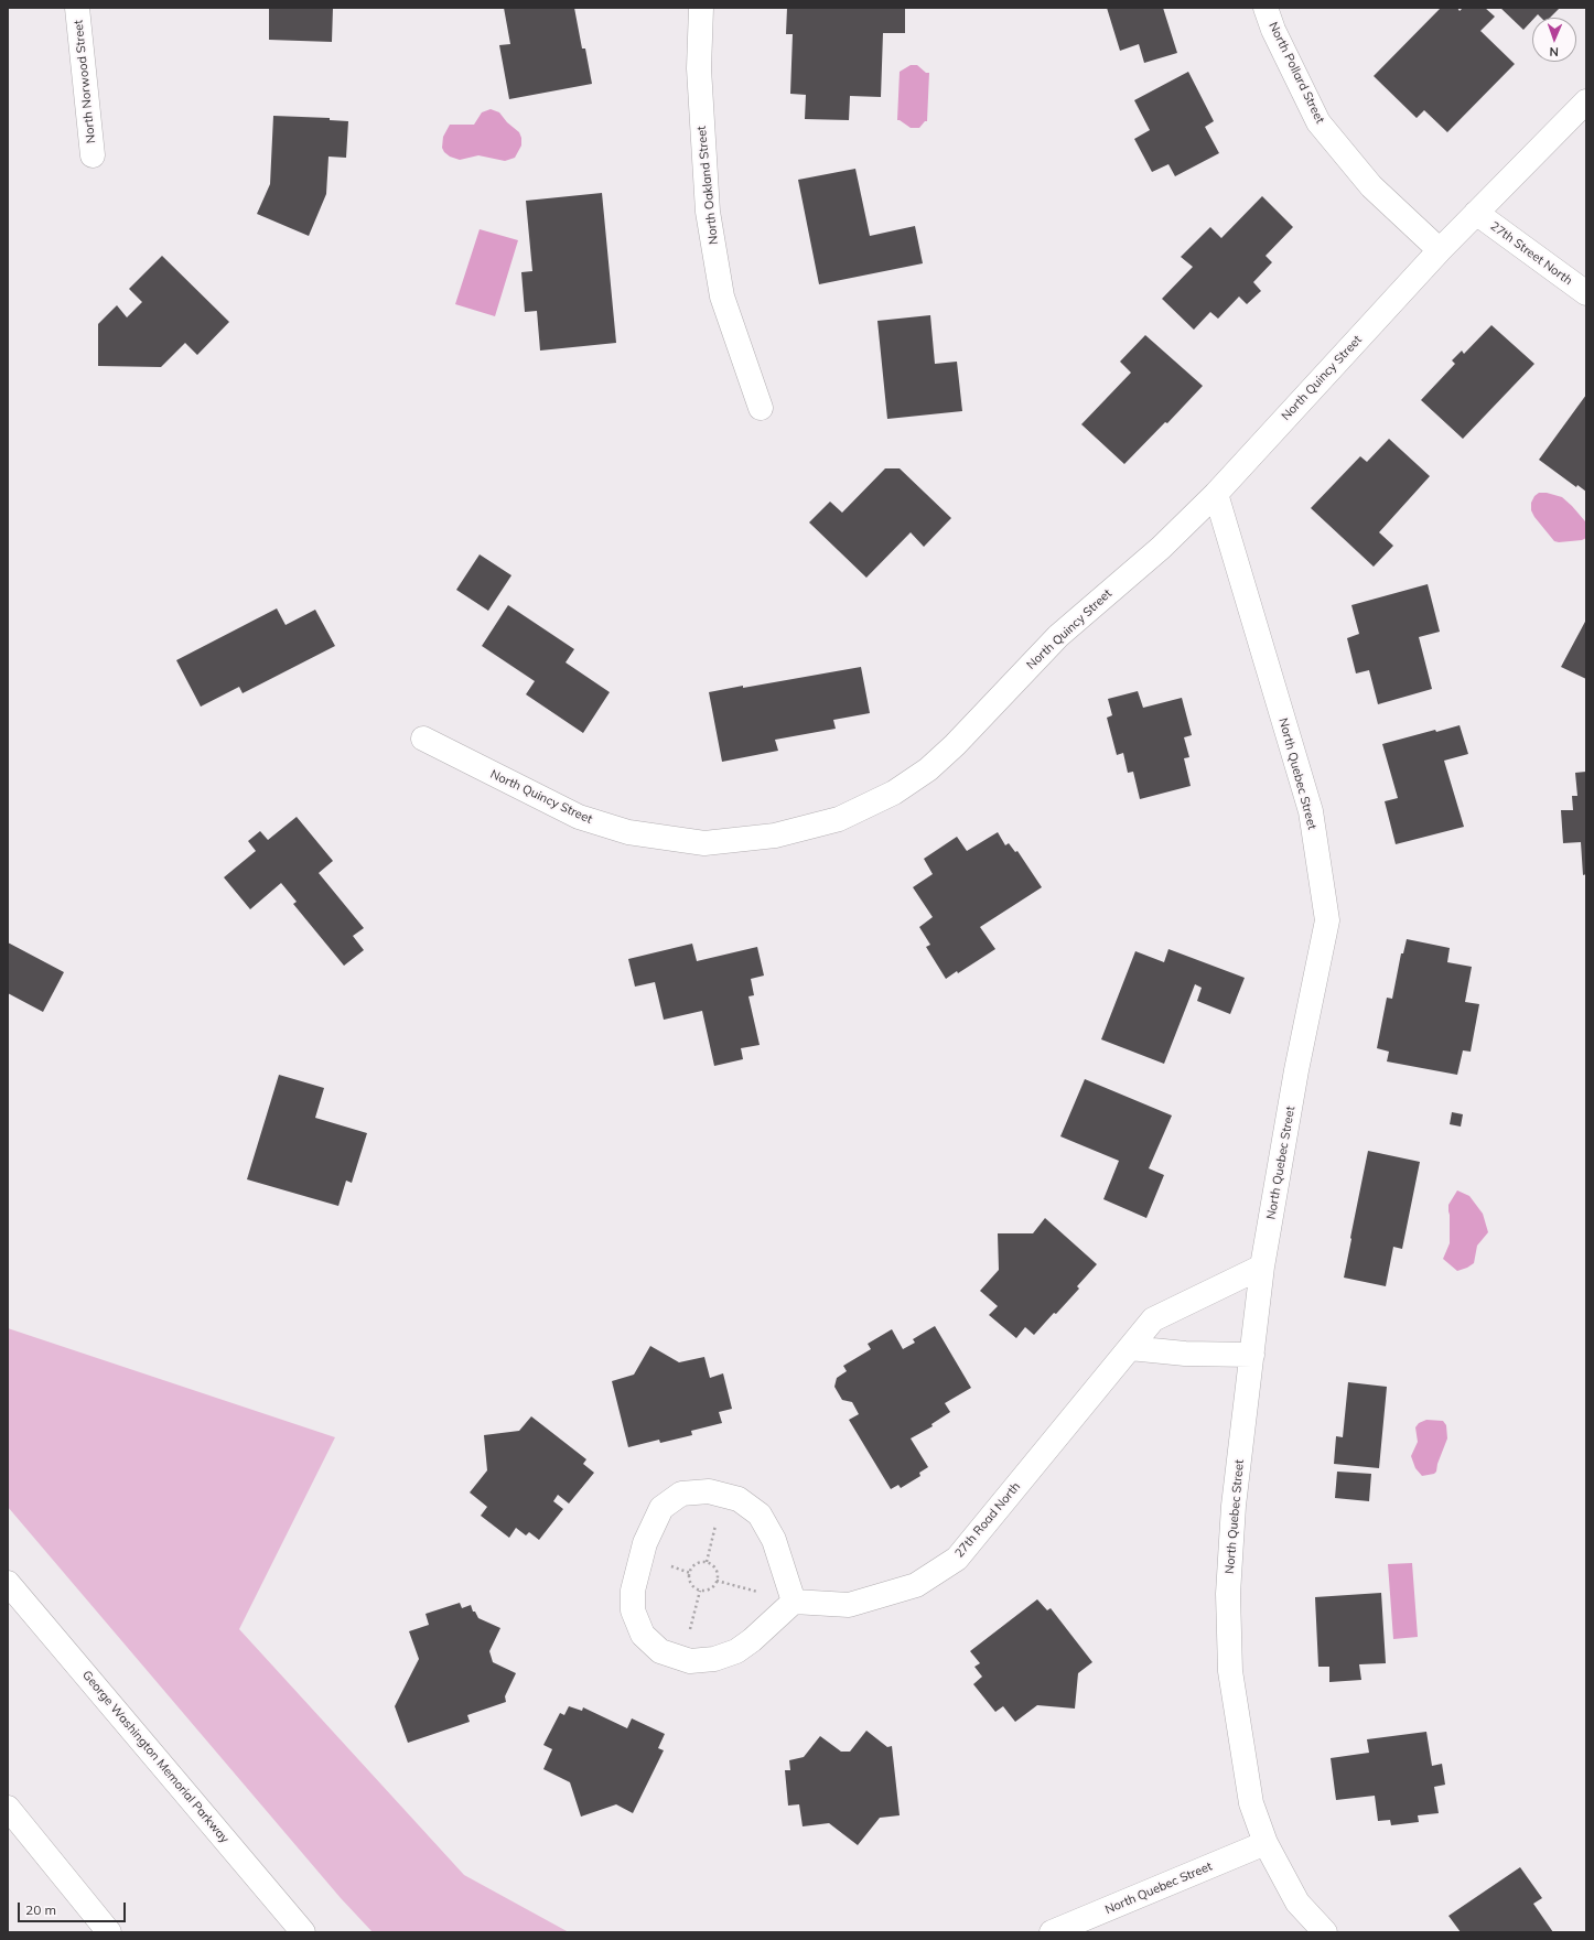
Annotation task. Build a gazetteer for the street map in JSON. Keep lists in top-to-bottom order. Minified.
{"streets":{"main road":["North Pollard Street","North Norwood Street","North Oakland Street","27th Street North","North Quincy Street","North Quebec Street","27th Road North","George Washington Memorial Parkway"]},"crossings":[["North Pollard Street","North Quincy Street"],["27th Street North","North Quincy Street"],["North Quincy Street","North Quebec Street"],["North Quebec Street","27th Road North"]],"scale_bar":"20 m","north":"bottom"}
